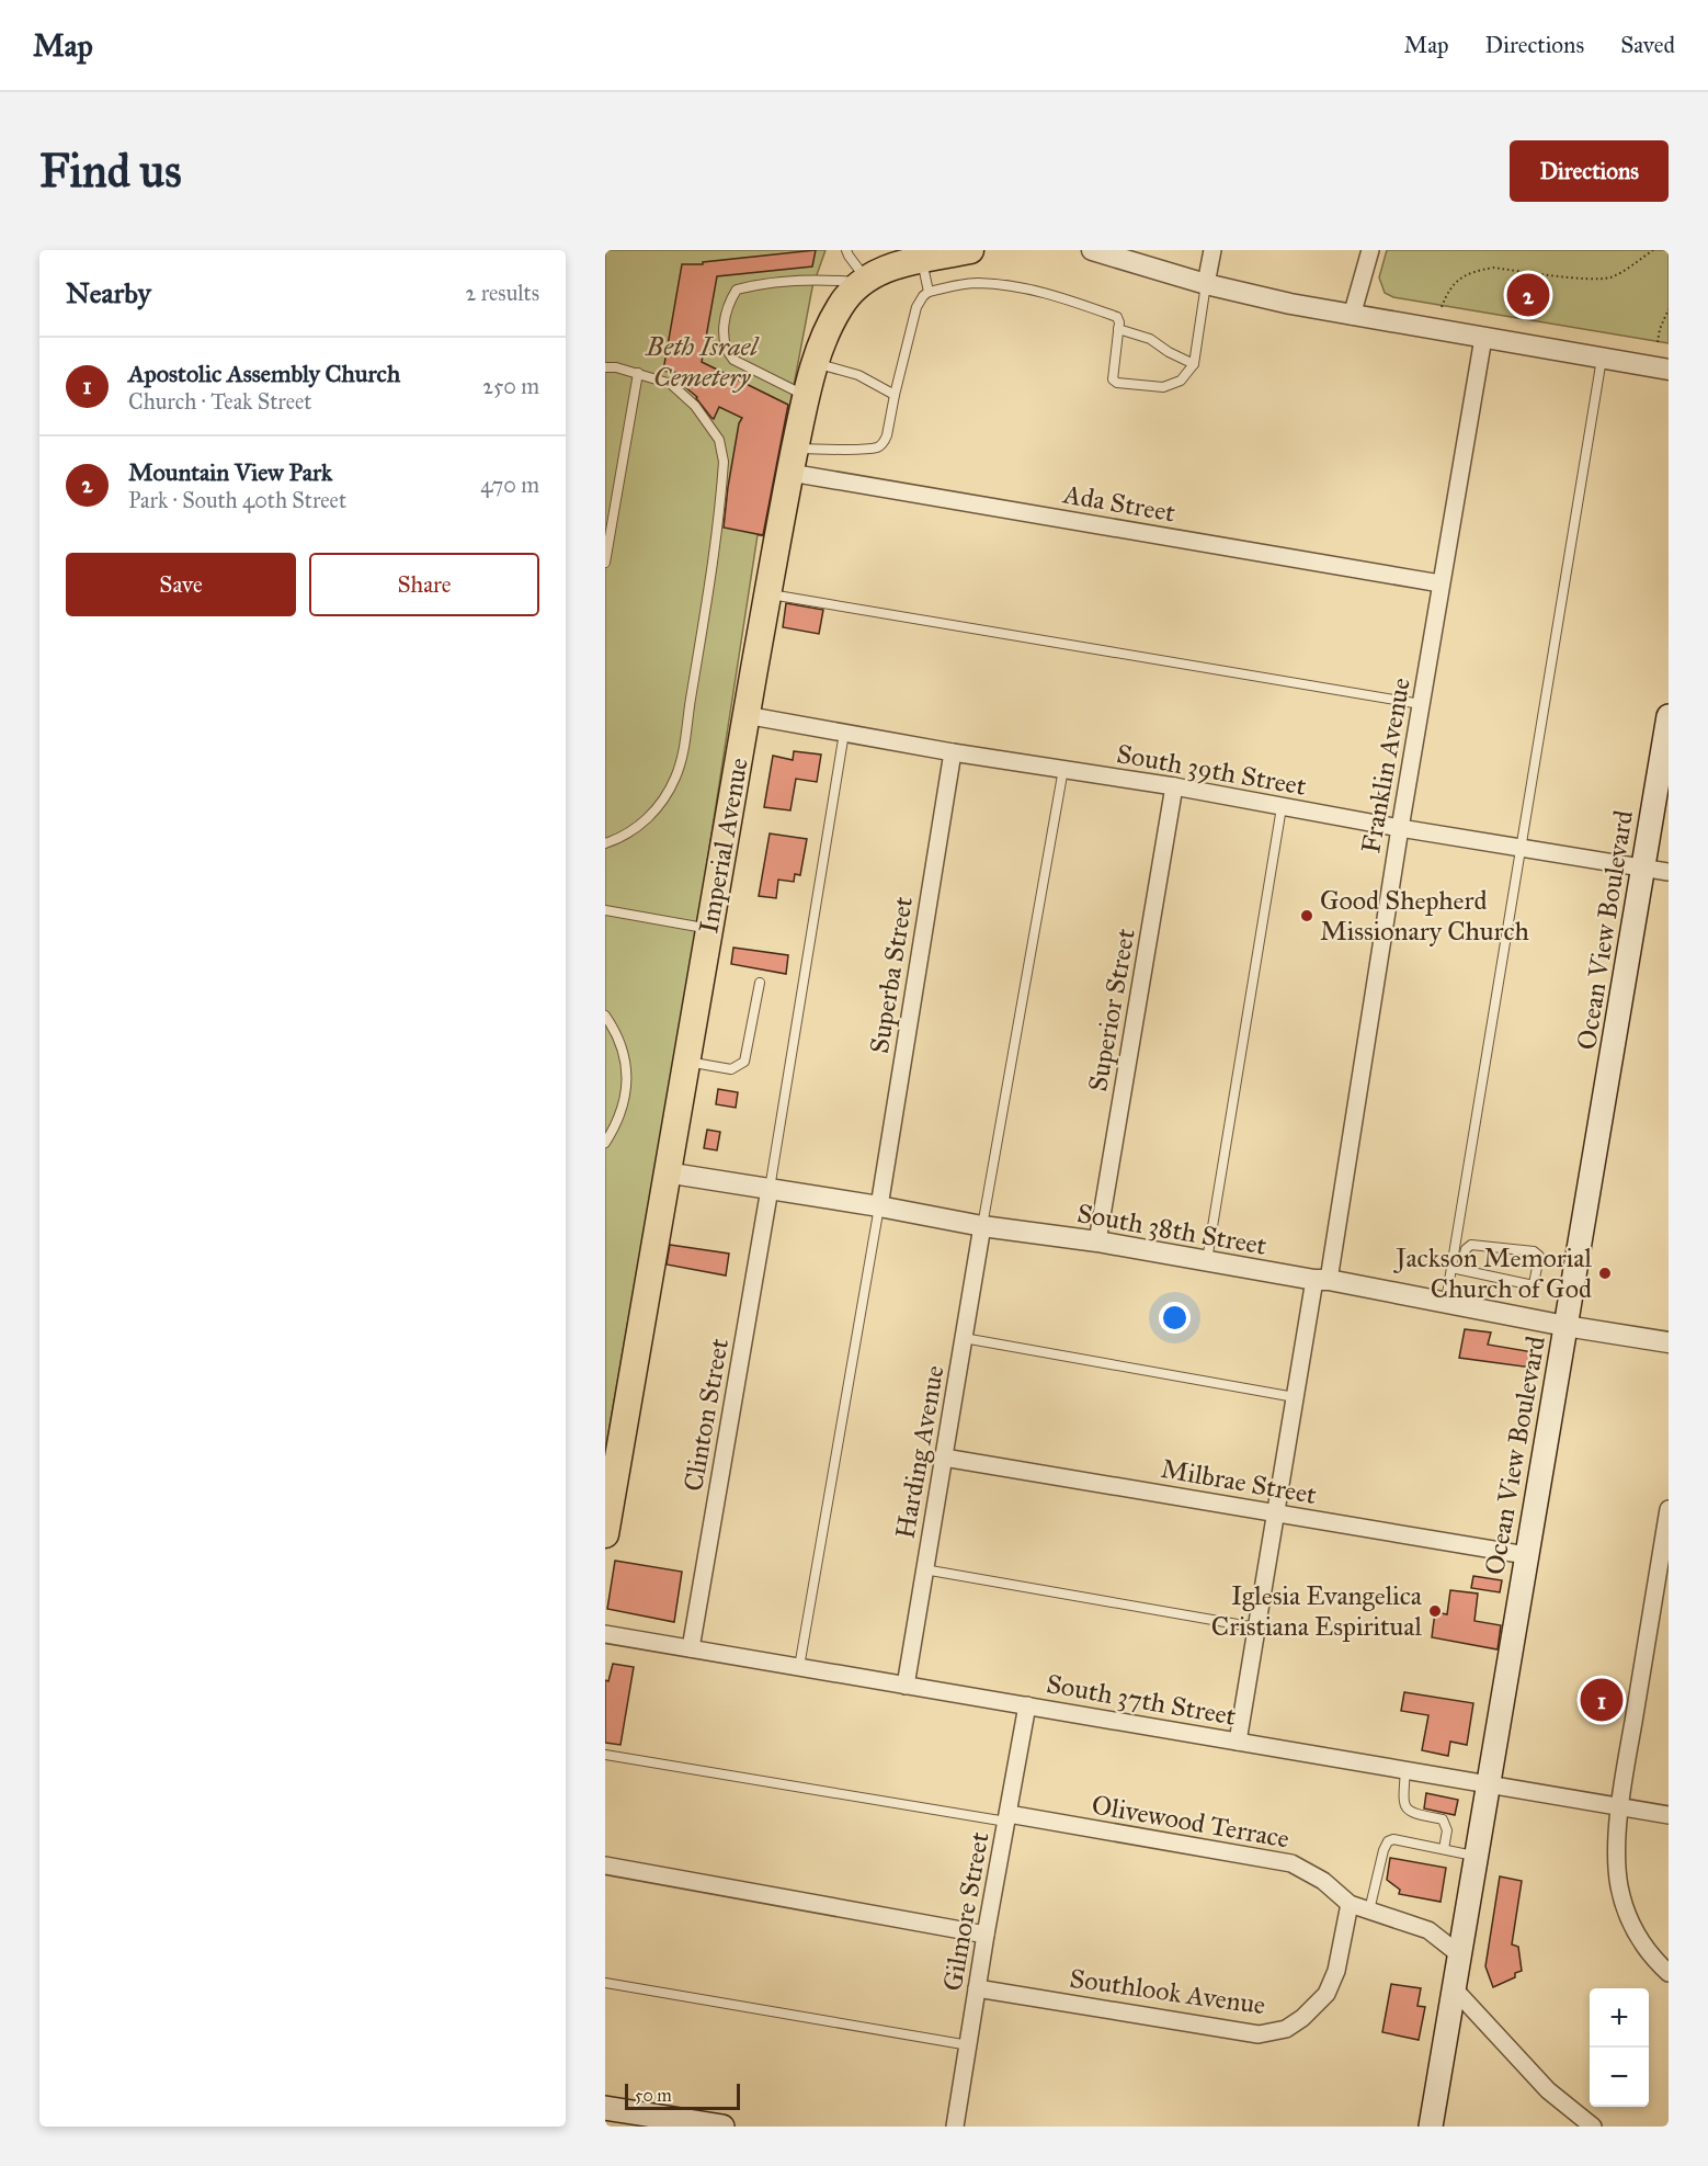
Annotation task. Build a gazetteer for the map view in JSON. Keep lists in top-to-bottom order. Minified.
{"streets":{"main road":["Imperial Avenue","Ocean View Boulevard"],"street":["Ada Street","Franklin Avenue","South 39th Street","Superba Street","Superior Street","South 38th Street","Clinton Street","Harding Avenue","Milbrae Street","South 37th Street","Olivewood Terrace","Gilmore Street","Southlook Avenue"]},"crossings":[["Ada Street","Franklin Avenue"],["Ada Street","Imperial Avenue"],["Franklin Avenue","South 39th Street"],["Franklin Avenue","South 38th Street"],["Franklin Avenue","Milbrae Street"],["Franklin Avenue","South 37th Street"],["South 39th Street","Imperial Avenue"],["South 39th Street","Ocean View Boulevard"],["South 39th Street","Superba Street"],["South 39th Street","Superior Street"],["Imperial Avenue","South 38th Street"],["Ocean View Boulevard","South 38th Street"],["Ocean View Boulevard","Milbrae Street"],["Ocean View Boulevard","South 37th Street"],["Ocean View Boulevard","Olivewood Terrace"],["Superba Street","South 38th Street"],["Superior Street","South 38th Street"],["South 38th Street","Clinton Street"],["South 38th Street","Harding Avenue"],["Clinton Street","South 37th Street"],["Harding Avenue","Milbrae Street"],["Harding Avenue","South 37th Street"],["South 37th Street","Gilmore Street"],["Olivewood Terrace","Gilmore Street"],["Olivewood Terrace","Southlook Avenue"],["Gilmore Street","Southlook Avenue"]],"parks":["Beth Israel Cemetery"],"places":["Good Shepherd Missionary Church","Jackson Memorial Church of God","Iglesia Evangelica Cristiana Espiritual"],"scale_bar":"50 m","page":{"header":"Map","nav":["Map","Directions","Saved"],"buttons":["Directions",["Save","Share"]],"title":"Find us","heading":["Nearby","2 results"],"pins":["2","1"],"list":[{"mark":"1","name":"Apostolic Assembly Church","note":"Church · Teak Street","value":"250 m"},{"mark":"2","name":"Mountain View Park","note":"Park · South 40th Street","value":"470 m"}],"map_buttons":["+","−"],"scale":"50 m"}}
